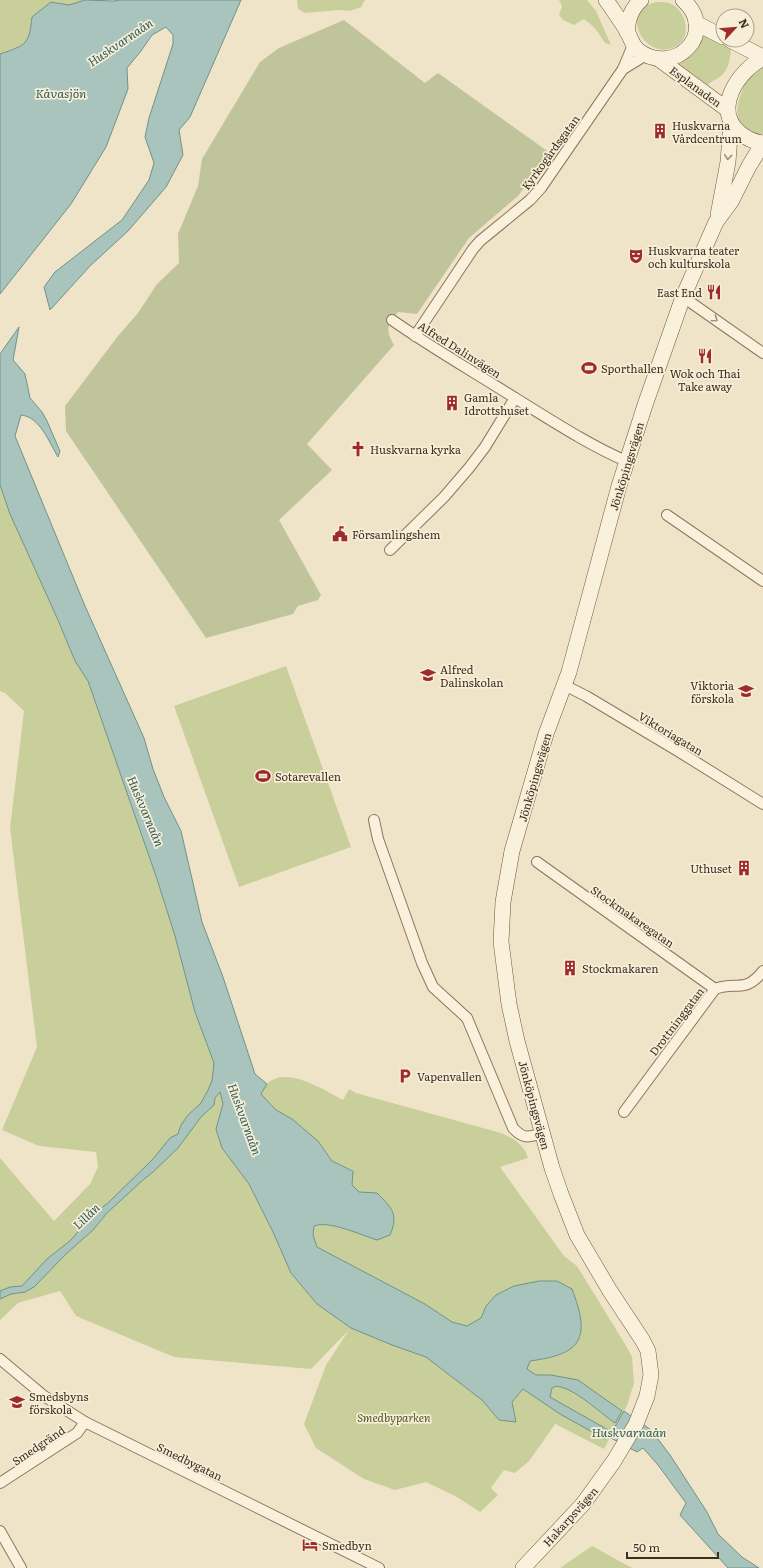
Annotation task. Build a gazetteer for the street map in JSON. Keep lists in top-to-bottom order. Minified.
{"streets":{"street":["Esplanaden","Kyrkogårdsgatan","Alfred Dalinvägen","Jönköpingsvägen","Viktoriagatan","Stockmakaregatan","Drottninggatan","Smedgränd","Smedbygatan","Hakarpsvägen"]},"crossings":[["Esplanaden","Jönköpingsvägen"],["Kyrkogårdsgatan","Alfred Dalinvägen"],["Alfred Dalinvägen","Jönköpingsvägen"],["Jönköpingsvägen","Viktoriagatan"],["Jönköpingsvägen","Hakarpsvägen"],["Stockmakaregatan","Drottninggatan"],["Smedgränd","Smedbygatan"]],"water":["Huskvarnaån","Kåvasjön","Lillån"],"parks":["Smedbyparken"],"places":{"building":["Huskvarna Vårdcentrum","Gamla Idrottshuset","Uthuset","Stockmakaren"],"theatre":["Huskvarna teater och kulturskola"],"restaurant":["East End","Wok och Thai Take away"],"sports":["Sporthallen","Sotarevallen"],"church":["Huskvarna kyrka"],"public building":["Församlingshem"],"school or university":["Alfred Dalinskolan","Viktoria förskola","Smedsbyns förskola"],"parking":["Vapenvallen"],"hotel":["Smedbyn"]},"scale_bar":"50 m","north":"top right"}
